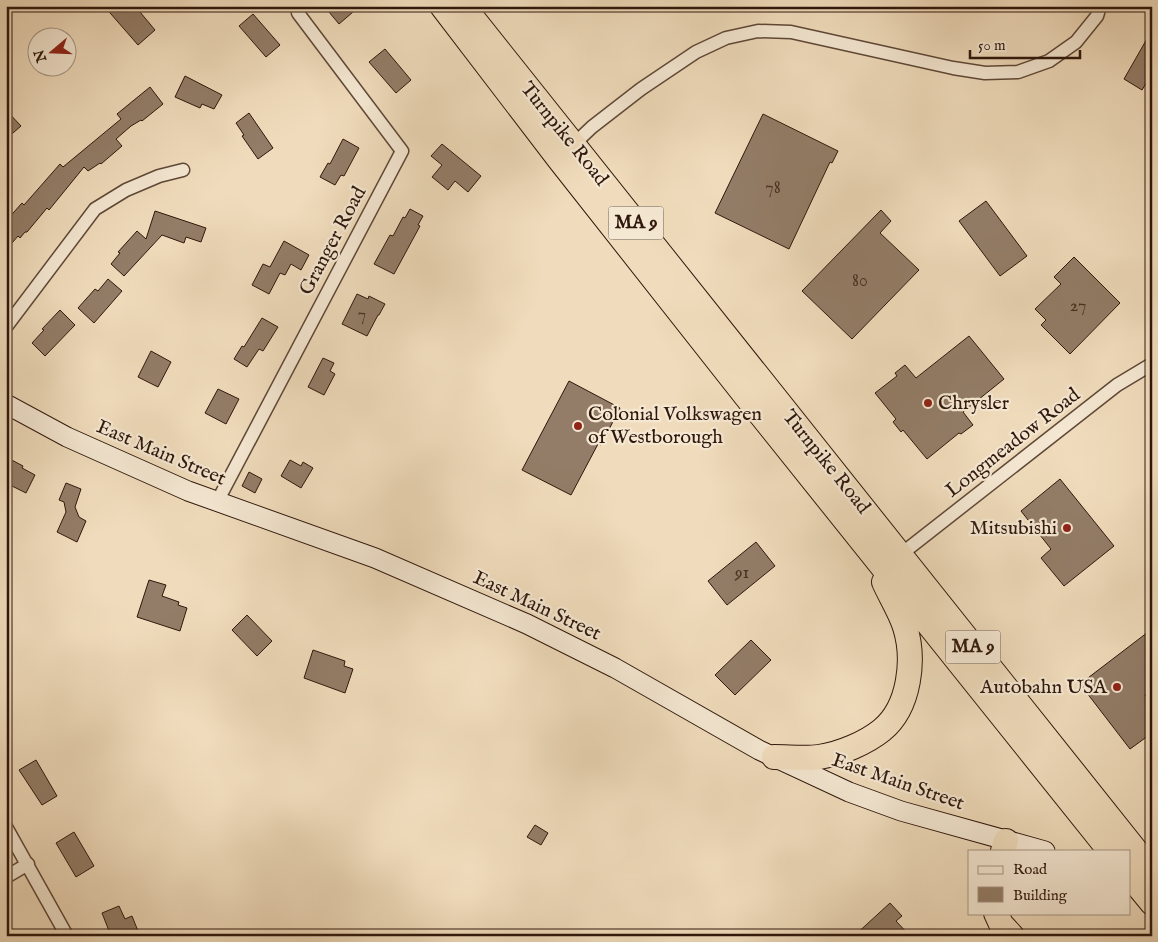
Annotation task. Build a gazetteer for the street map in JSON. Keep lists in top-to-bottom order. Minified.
{"streets":{"highway":["Turnpike Road","MA 9"],"main road":["East Main Street"],"street":["Granger Road","Longmeadow Road"]},"crossings":[["Turnpike Road","Longmeadow Road"],["Granger Road","East Main Street"]],"places":["Chrysler","Colonial Volkswagen of Westborough","Mitsubishi","Autobahn USA"],"house_numbers":["78","80","27","7","91"],"legend":["Road","Building"],"scale_bar":"50 m","north":"left"}
